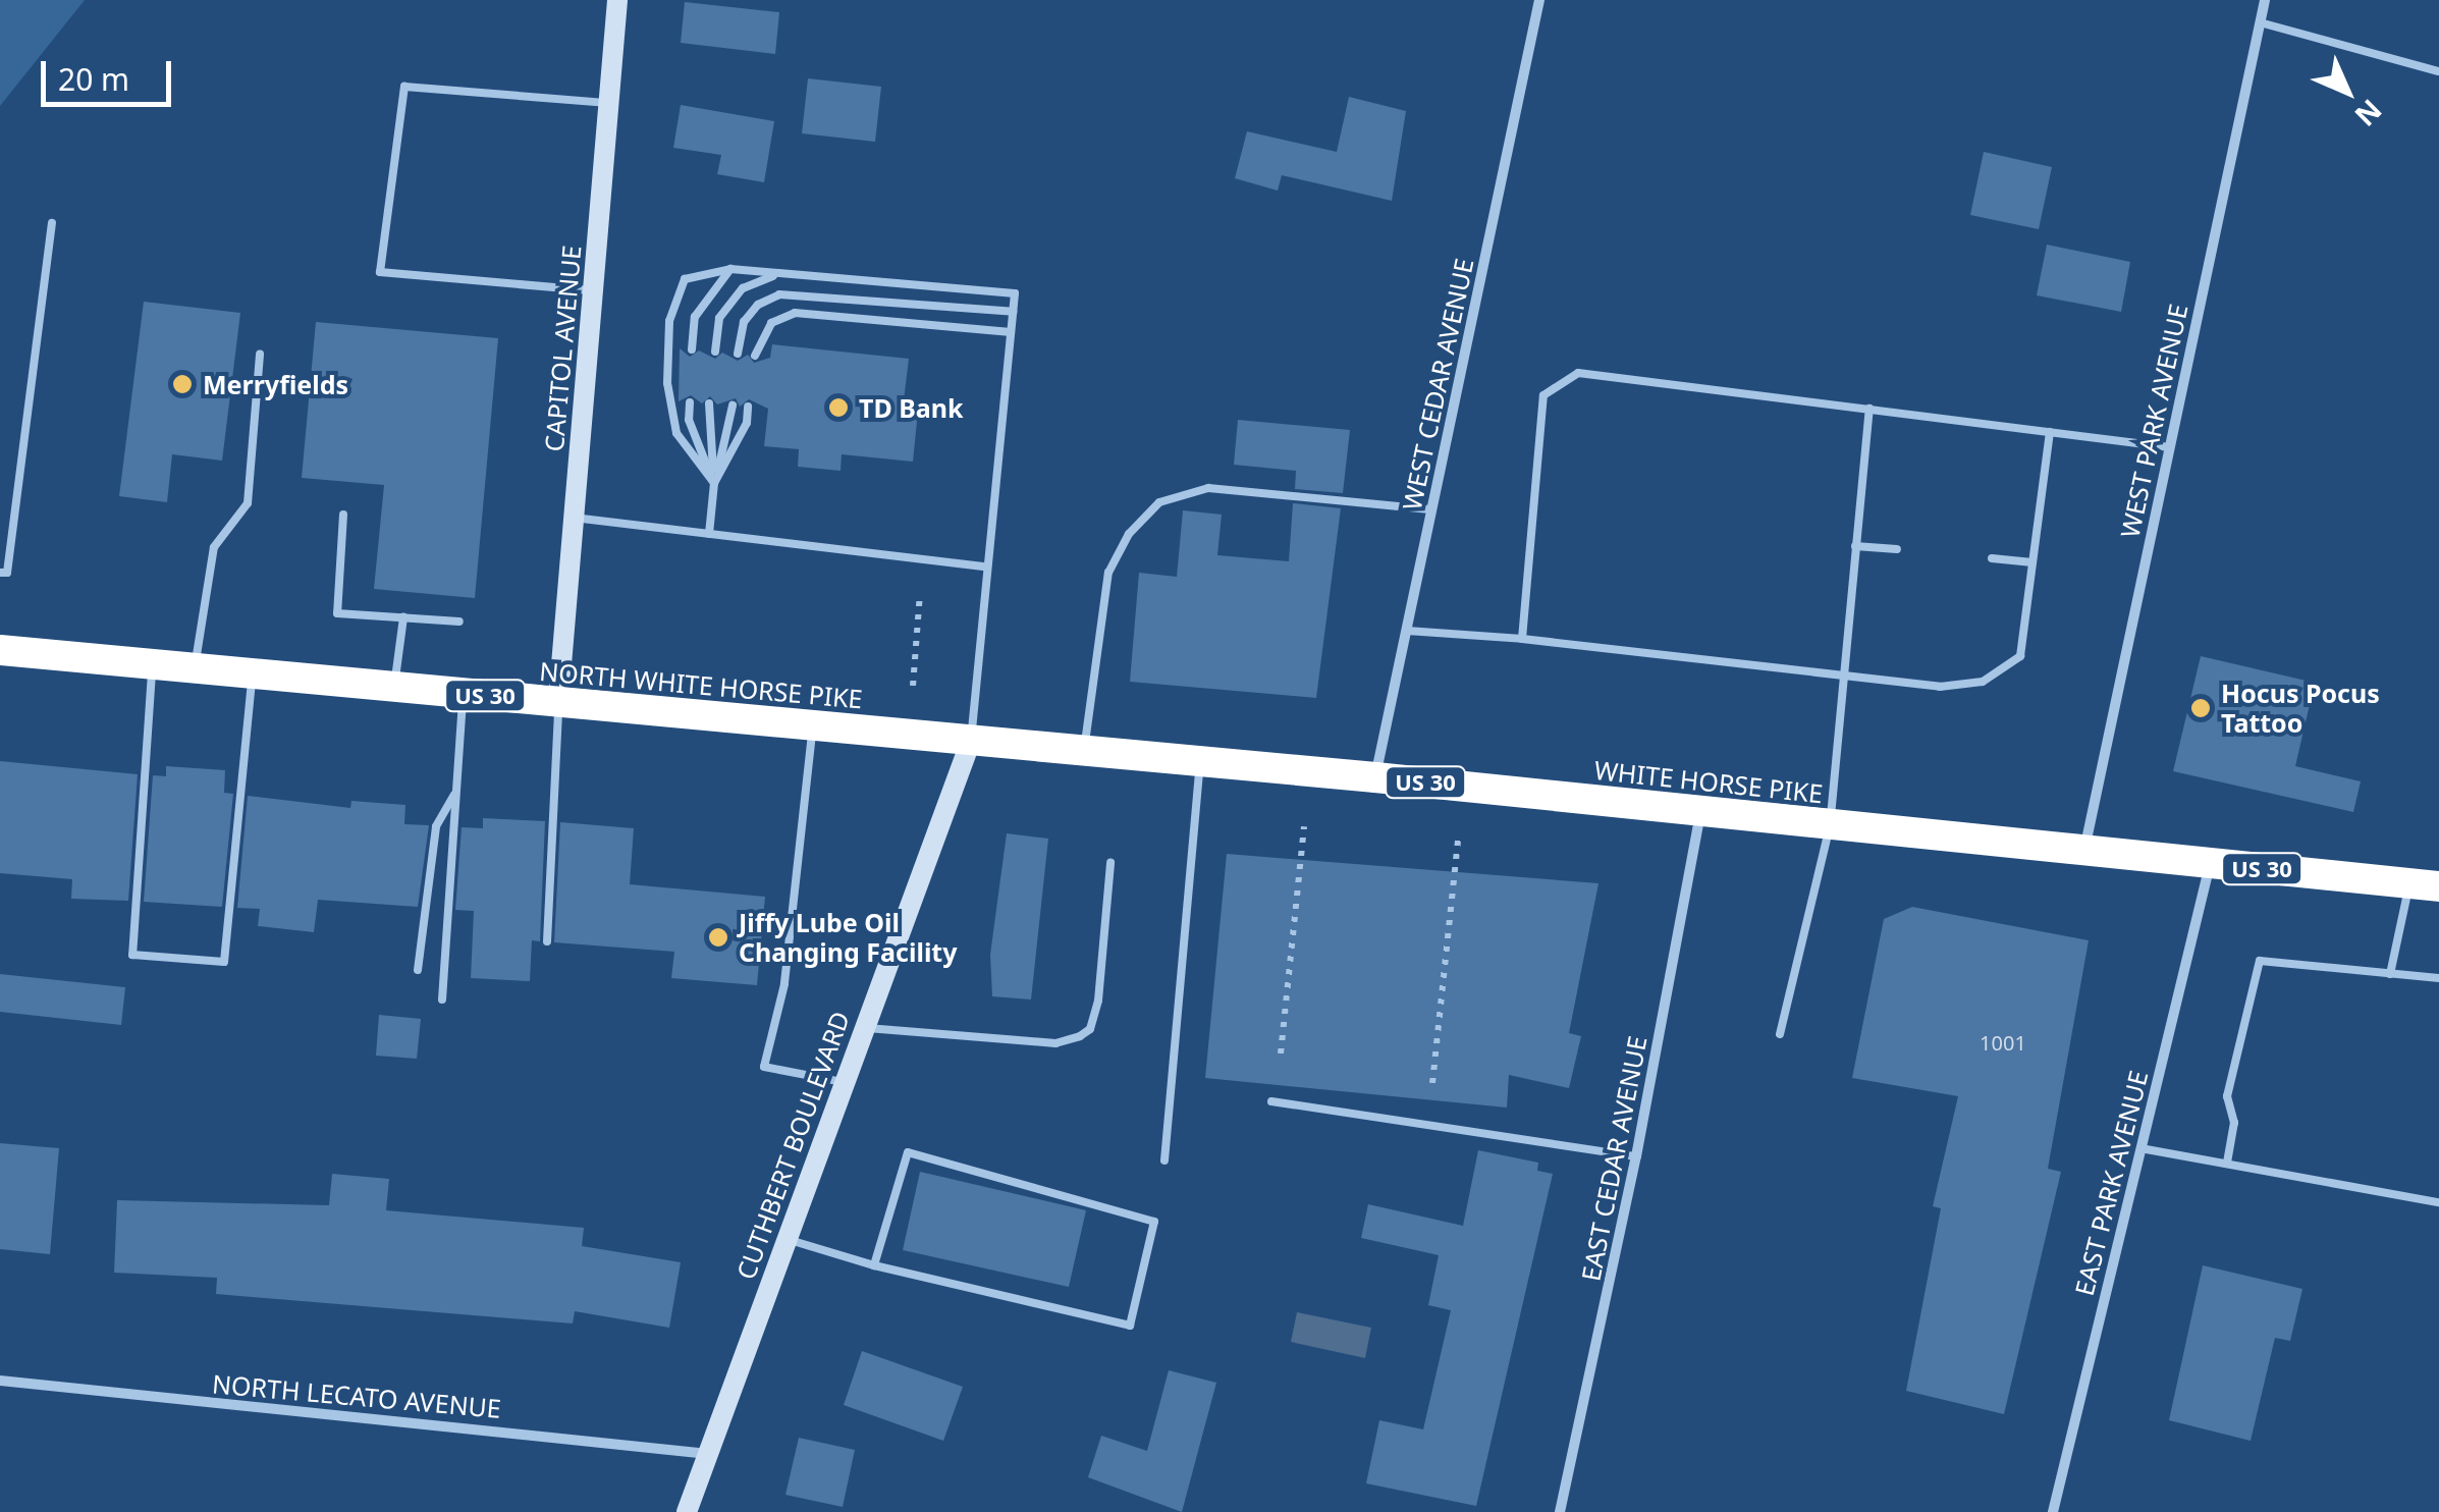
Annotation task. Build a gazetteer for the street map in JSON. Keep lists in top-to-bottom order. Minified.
{"streets":{"highway":["NORTH WHITE HORSE PIKE","US 30","WHITE HORSE PIKE"],"main road":["CAPITOL AVENUE","CUTHBERT BOULEVARD"],"street":["WEST CEDAR AVENUE","WEST PARK AVENUE","EAST CEDAR AVENUE","EAST PARK AVENUE","NORTH LECATO AVENUE"]},"crossings":[["CAPITOL AVENUE","NORTH WHITE HORSE PIKE"],["WEST CEDAR AVENUE","WHITE HORSE PIKE"],["WEST PARK AVENUE","WHITE HORSE PIKE"],["NORTH WHITE HORSE PIKE","WHITE HORSE PIKE"],["NORTH WHITE HORSE PIKE","CUTHBERT BOULEVARD"],["WHITE HORSE PIKE","CUTHBERT BOULEVARD"],["WHITE HORSE PIKE","EAST CEDAR AVENUE"],["WHITE HORSE PIKE","EAST PARK AVENUE"],["CUTHBERT BOULEVARD","NORTH LECATO AVENUE"]],"places":["Merryfields","TD Bank","Hocus Pocus Tattoo","Jiffy Lube Oil Changing Facility"],"house_numbers":["1001"],"scale_bar":"20 m","north":"bottom right"}
